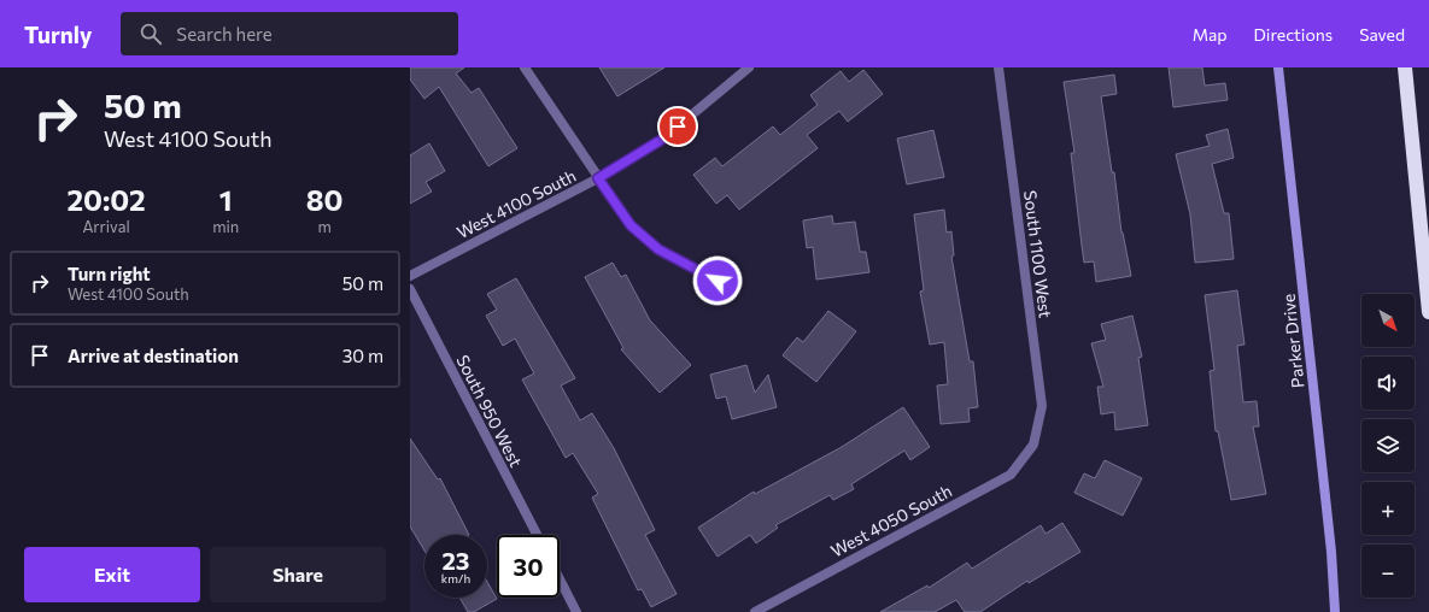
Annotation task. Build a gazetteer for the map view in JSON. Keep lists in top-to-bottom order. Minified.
{"streets":{"street":["West 4100 South","South 1100 West","Parker Drive","South 950 West","West 4050 South"]},"crossings":[["South 1100 West","West 4050 South"]],"north":"bottom right","page":{"header":"Turnly","search":"Search here","nav":["Map","Directions","Saved"],"turn":["50 m","West 4100 South"],"eta":["20:02","Arrival","1","min","80","m"],"list":[{"name":"Turn right","note":"West 4100 South","value":"50 m"},{"name":"Arrive at destination","value":"30 m"}],"map_buttons":["+","−"],"speed":"23 km/h","limit":"30","buttons":["Exit","Share"]}}
